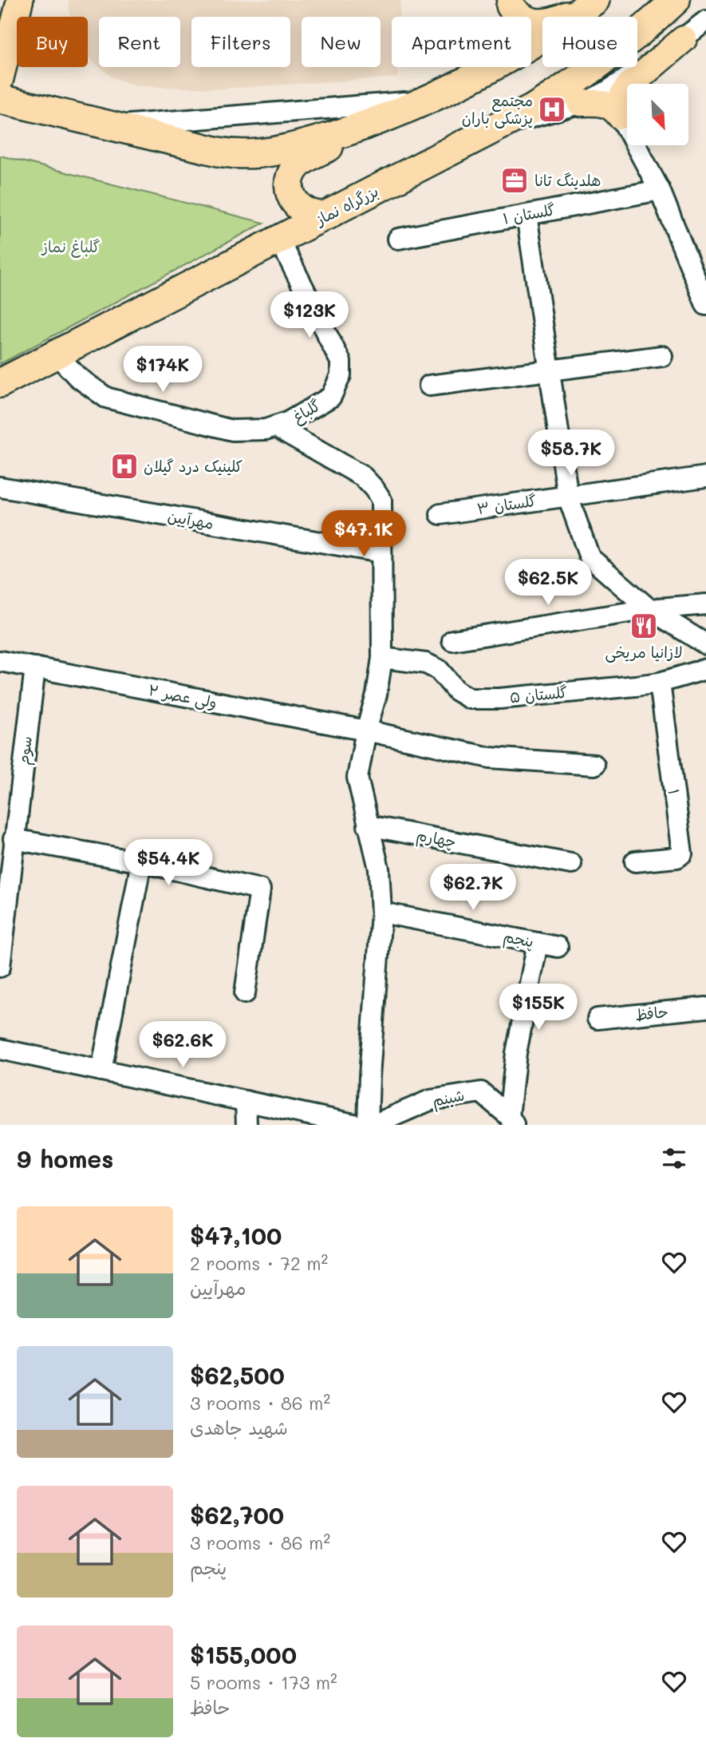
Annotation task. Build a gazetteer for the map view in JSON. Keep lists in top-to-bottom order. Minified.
{"streets":{"highway":["بزرگراه نماز"],"street":["گلستان ۱","گلباغ","گلستان ۳","مهرآیین","گلستان ۵","ولی عصر ۲","سوم","۱","چهارم","پنجم","حافظ","شبنم"]},"crossings":[["بزرگراه نماز","گلباغ"],["گلستان ۵","۱"],["ولی عصر ۲","سوم"]],"parks":["گلباغ نماز"],"places":{"hospital":["مجتمع پزشکی باران","کلینیک درد گیلان"],"office":["هلدینگ تانا"],"restaurant":["لازانیا مریخی"]},"north":"bottom right","page":{"chip":["Buy","Rent","Filters","New","Apartment","House"],"price":["$123K","$174K","$58.7K","$47.1K","$62.5K","$54.4K","$62.7K","$155K","$62.6K"],"heading":"9 homes","list":[{"name":"$47,100","note":"2 rooms · 72 m² · مهرآیین"},{"name":"$62,500","note":"3 rooms · 86 m² · شهید جاهدی"},{"name":"$62,700","note":"3 rooms · 86 m² · پنجم"},{"name":"$155,000","note":"5 rooms · 173 m² · حافظ"}]}}
